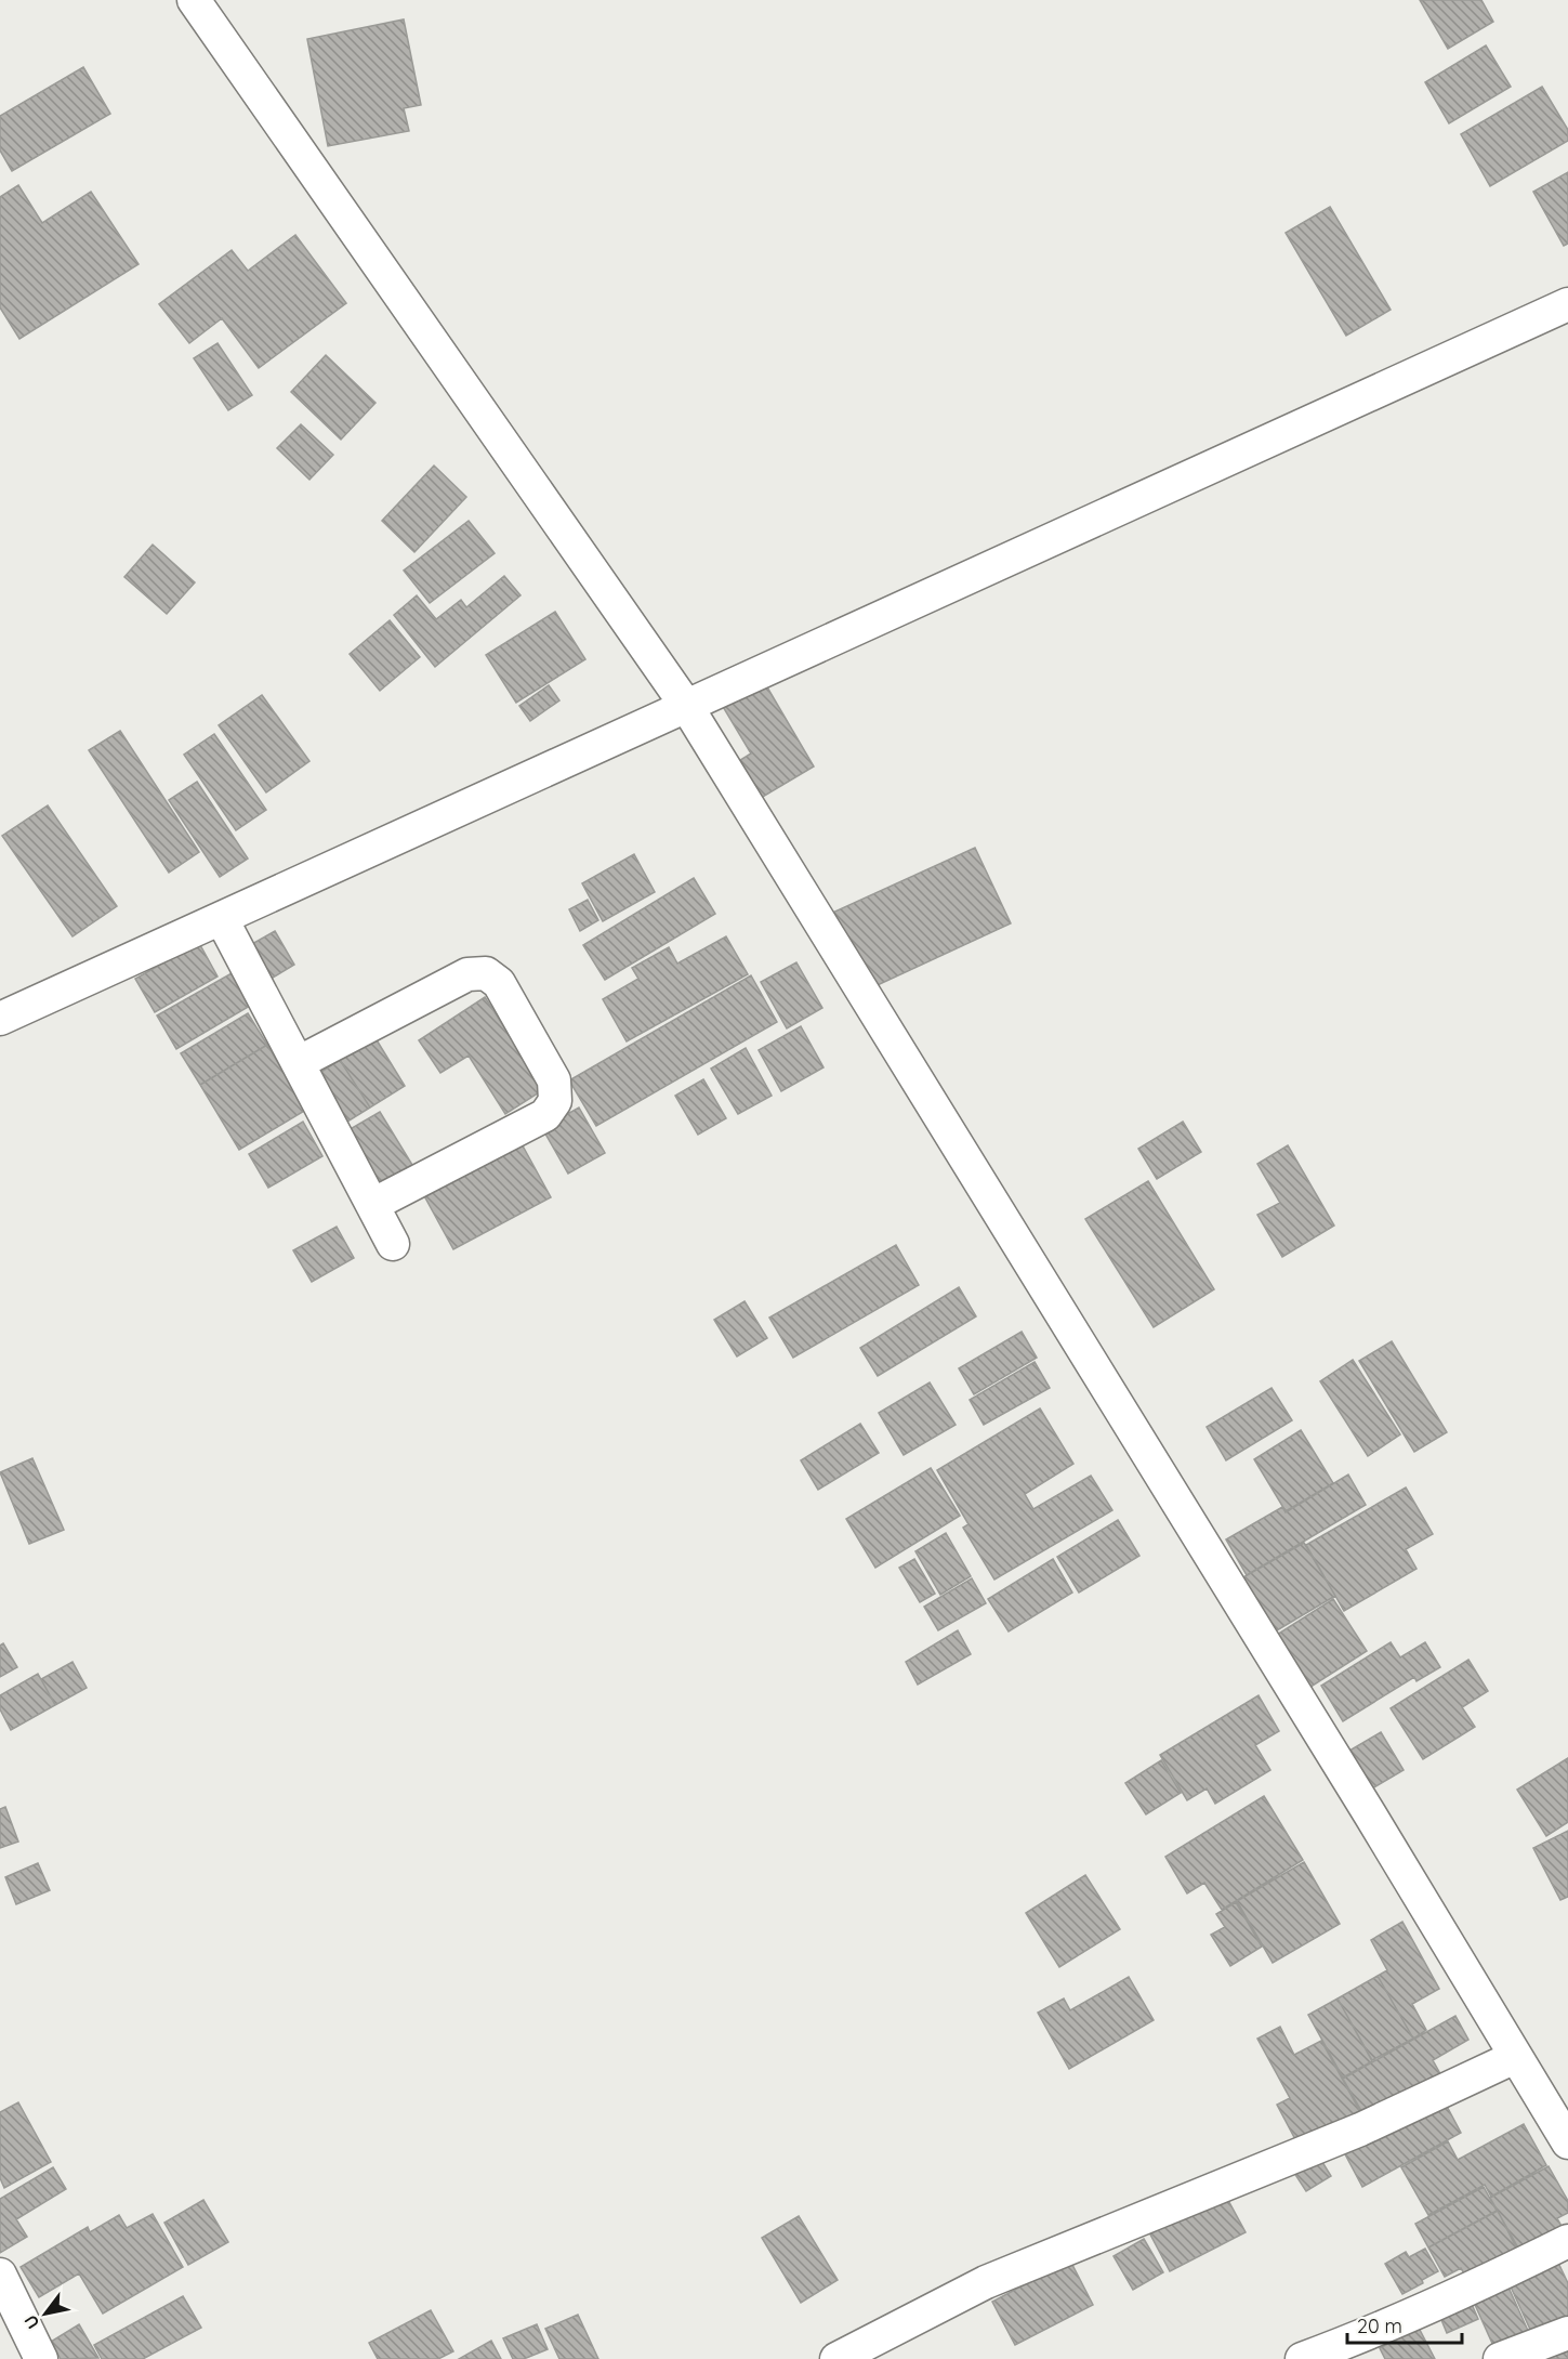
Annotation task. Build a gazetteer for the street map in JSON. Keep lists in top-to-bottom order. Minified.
{"scale_bar":"20 m","north":"bottom left"}
